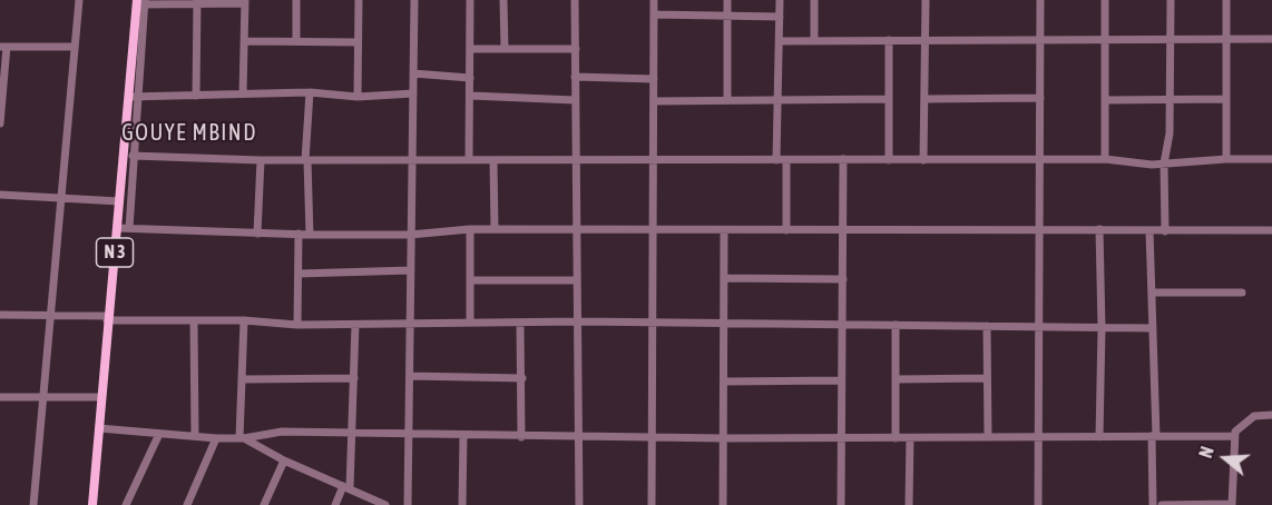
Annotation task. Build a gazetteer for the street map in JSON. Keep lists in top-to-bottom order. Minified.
{"streets":{"main road":["N 3"]},"districts":["GOUYE MBIND"],"north":"left"}
